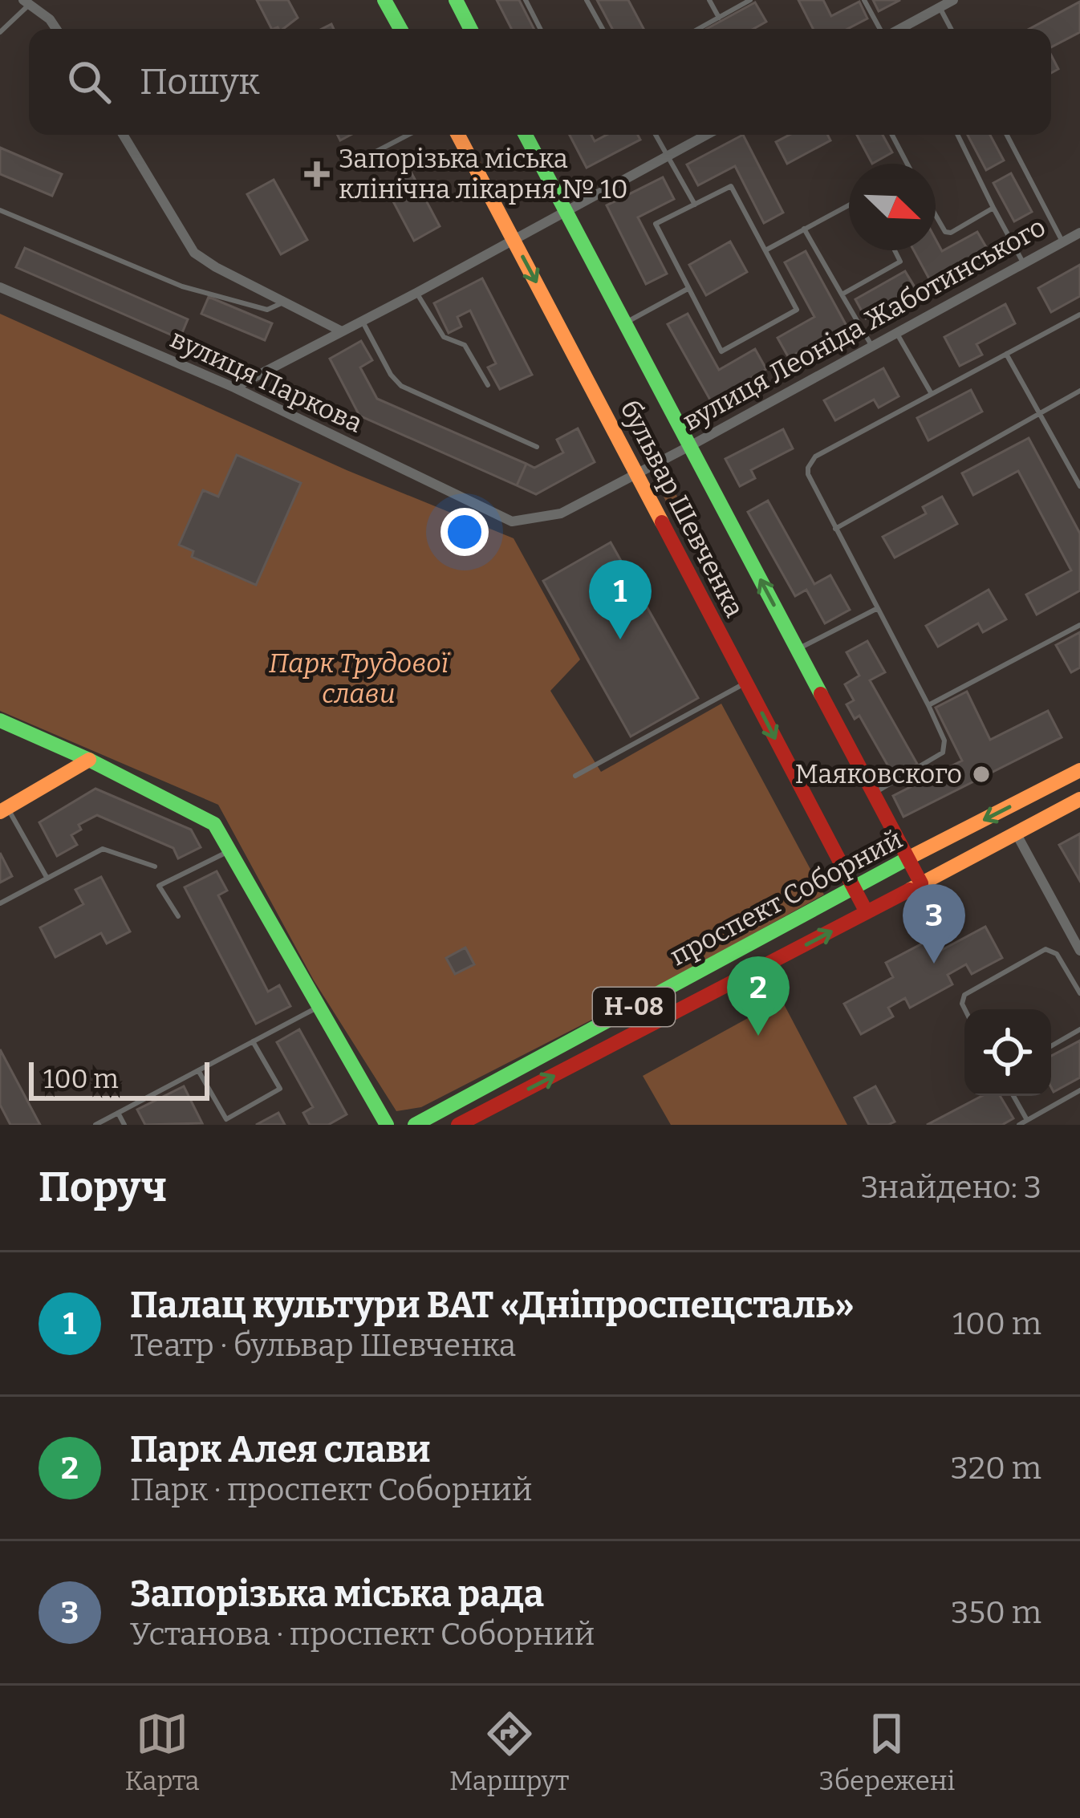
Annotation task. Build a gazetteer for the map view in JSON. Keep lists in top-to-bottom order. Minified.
{"streets":{"street":["вулиця Леоніда Жаботинського","вулиця Паркова","бульвар Шевченка","проспект Соборний","Н-08"]},"crossings":[["вулиця Леоніда Жаботинського","вулиця Паркова"],["вулиця Леоніда Жаботинського","бульвар Шевченка"],["бульвар Шевченка","проспект Соборний"]],"parks":["Парк Трудової слави"],"places":{"health":["Запорізька міська клінічна лікарня № 10"],"other":["Маяковского"]},"scale_bar":"100 m","north":"bottom right","page":{"search":"Пошук","pins":["1","3","2"],"scale":"100 m","heading":["Поруч","Знайдено: 3"],"list":[{"mark":"1","name":"Палац культури ВАТ «Дніпроспецсталь»","note":"Театр · бульвар Шевченка","value":"100 m"},{"mark":"2","name":"Парк Алея слави","note":"Парк · проспект Соборний","value":"320 m"},{"mark":"3","name":"Запорізька міська рада","note":"Установа · проспект Соборний","value":"350 m"}],"nav":["Карта","Маршрут","Збережені"]}}
